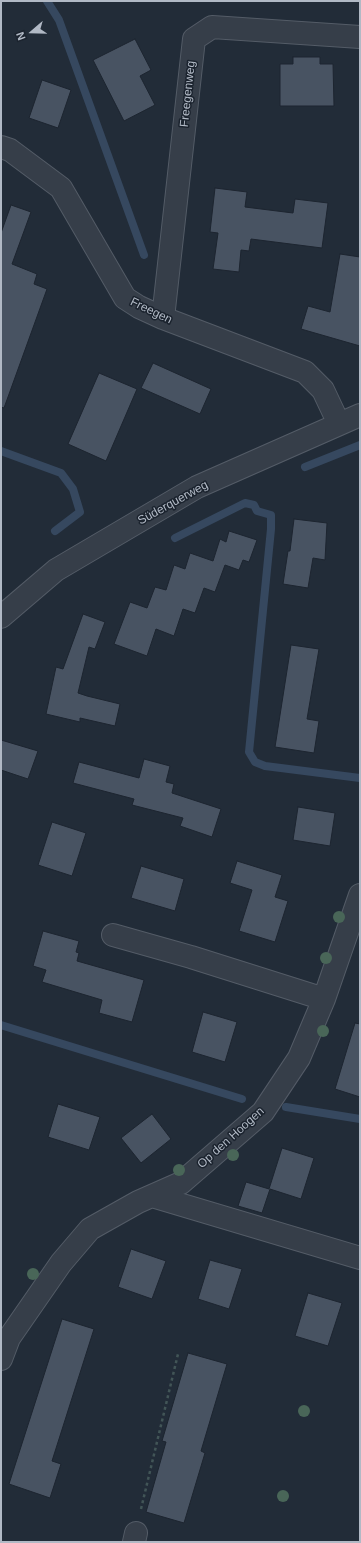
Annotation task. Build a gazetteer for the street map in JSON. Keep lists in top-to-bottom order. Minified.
{"streets":{"street":["Freegenweg","Freegen","Süderquerweg","Op den Hoogen"]},"crossings":[["Freegenweg","Freegen"],["Freegen","Süderquerweg"]],"north":"left"}
